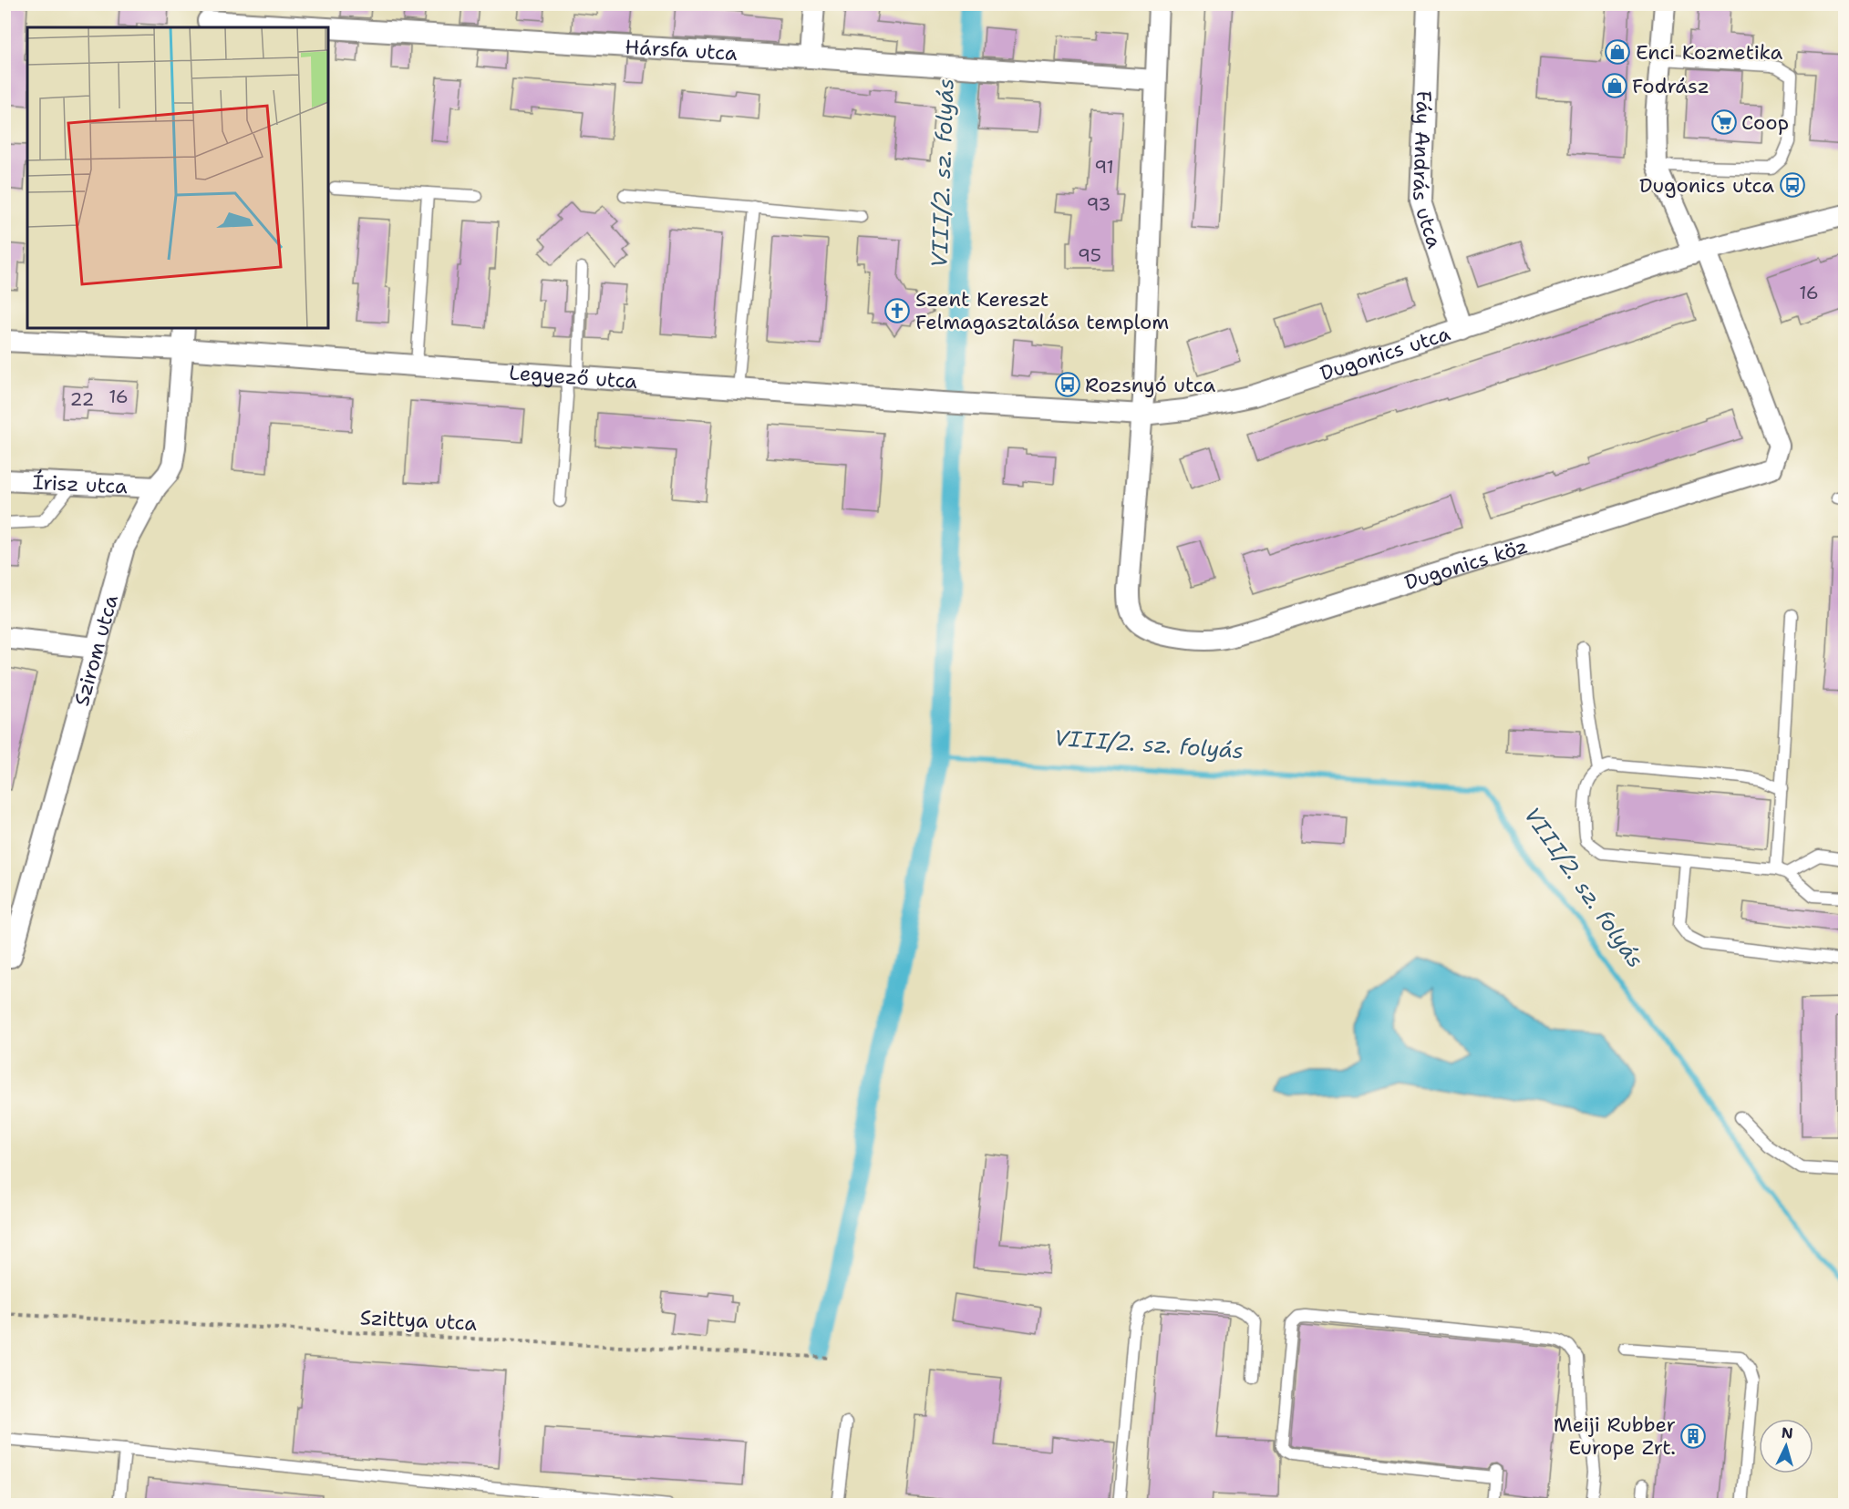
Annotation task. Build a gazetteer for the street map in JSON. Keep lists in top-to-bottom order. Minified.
{"streets":{"street":["Hársfa utca","Fáy András utca","Dugonics utca","Legyező utca","Írisz utca","Dugonics köz","Szirom utca"],"path":["Szittya utca"]},"crossings":[["Fáy András utca","Dugonics utca"],["Dugonics utca","Legyező utca"],["Dugonics utca","Dugonics köz"],["Legyező utca","Dugonics köz"],["Legyező utca","Szirom utca"],["Írisz utca","Szirom utca"]],"water":["VIII/2. sz. folyás"],"places":{"shop":["Enci Kozmetika","Fodrász"],"supermarket":["Coop"],"bus stop":["Dugonics utca","Rozsnyó utca"],"church":["Szent Kereszt Felmagasztalása templom"],"building":["Meiji Rubber Europe Zrt."]},"house_numbers":["91","93","95","16","16","22"],"north":"top"}
